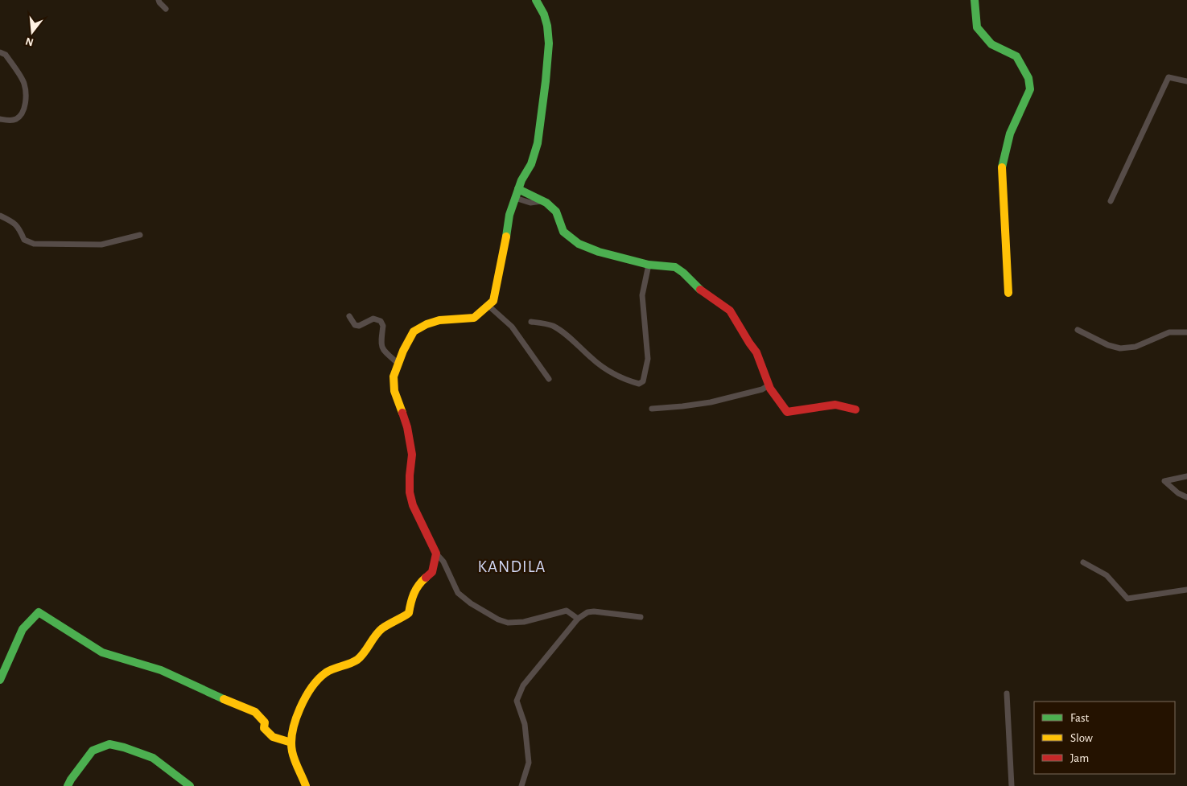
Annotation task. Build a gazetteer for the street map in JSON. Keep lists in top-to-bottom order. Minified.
{"districts":["KANDILA"],"legend":["Fast","Slow","Jam"],"north":"bottom"}
